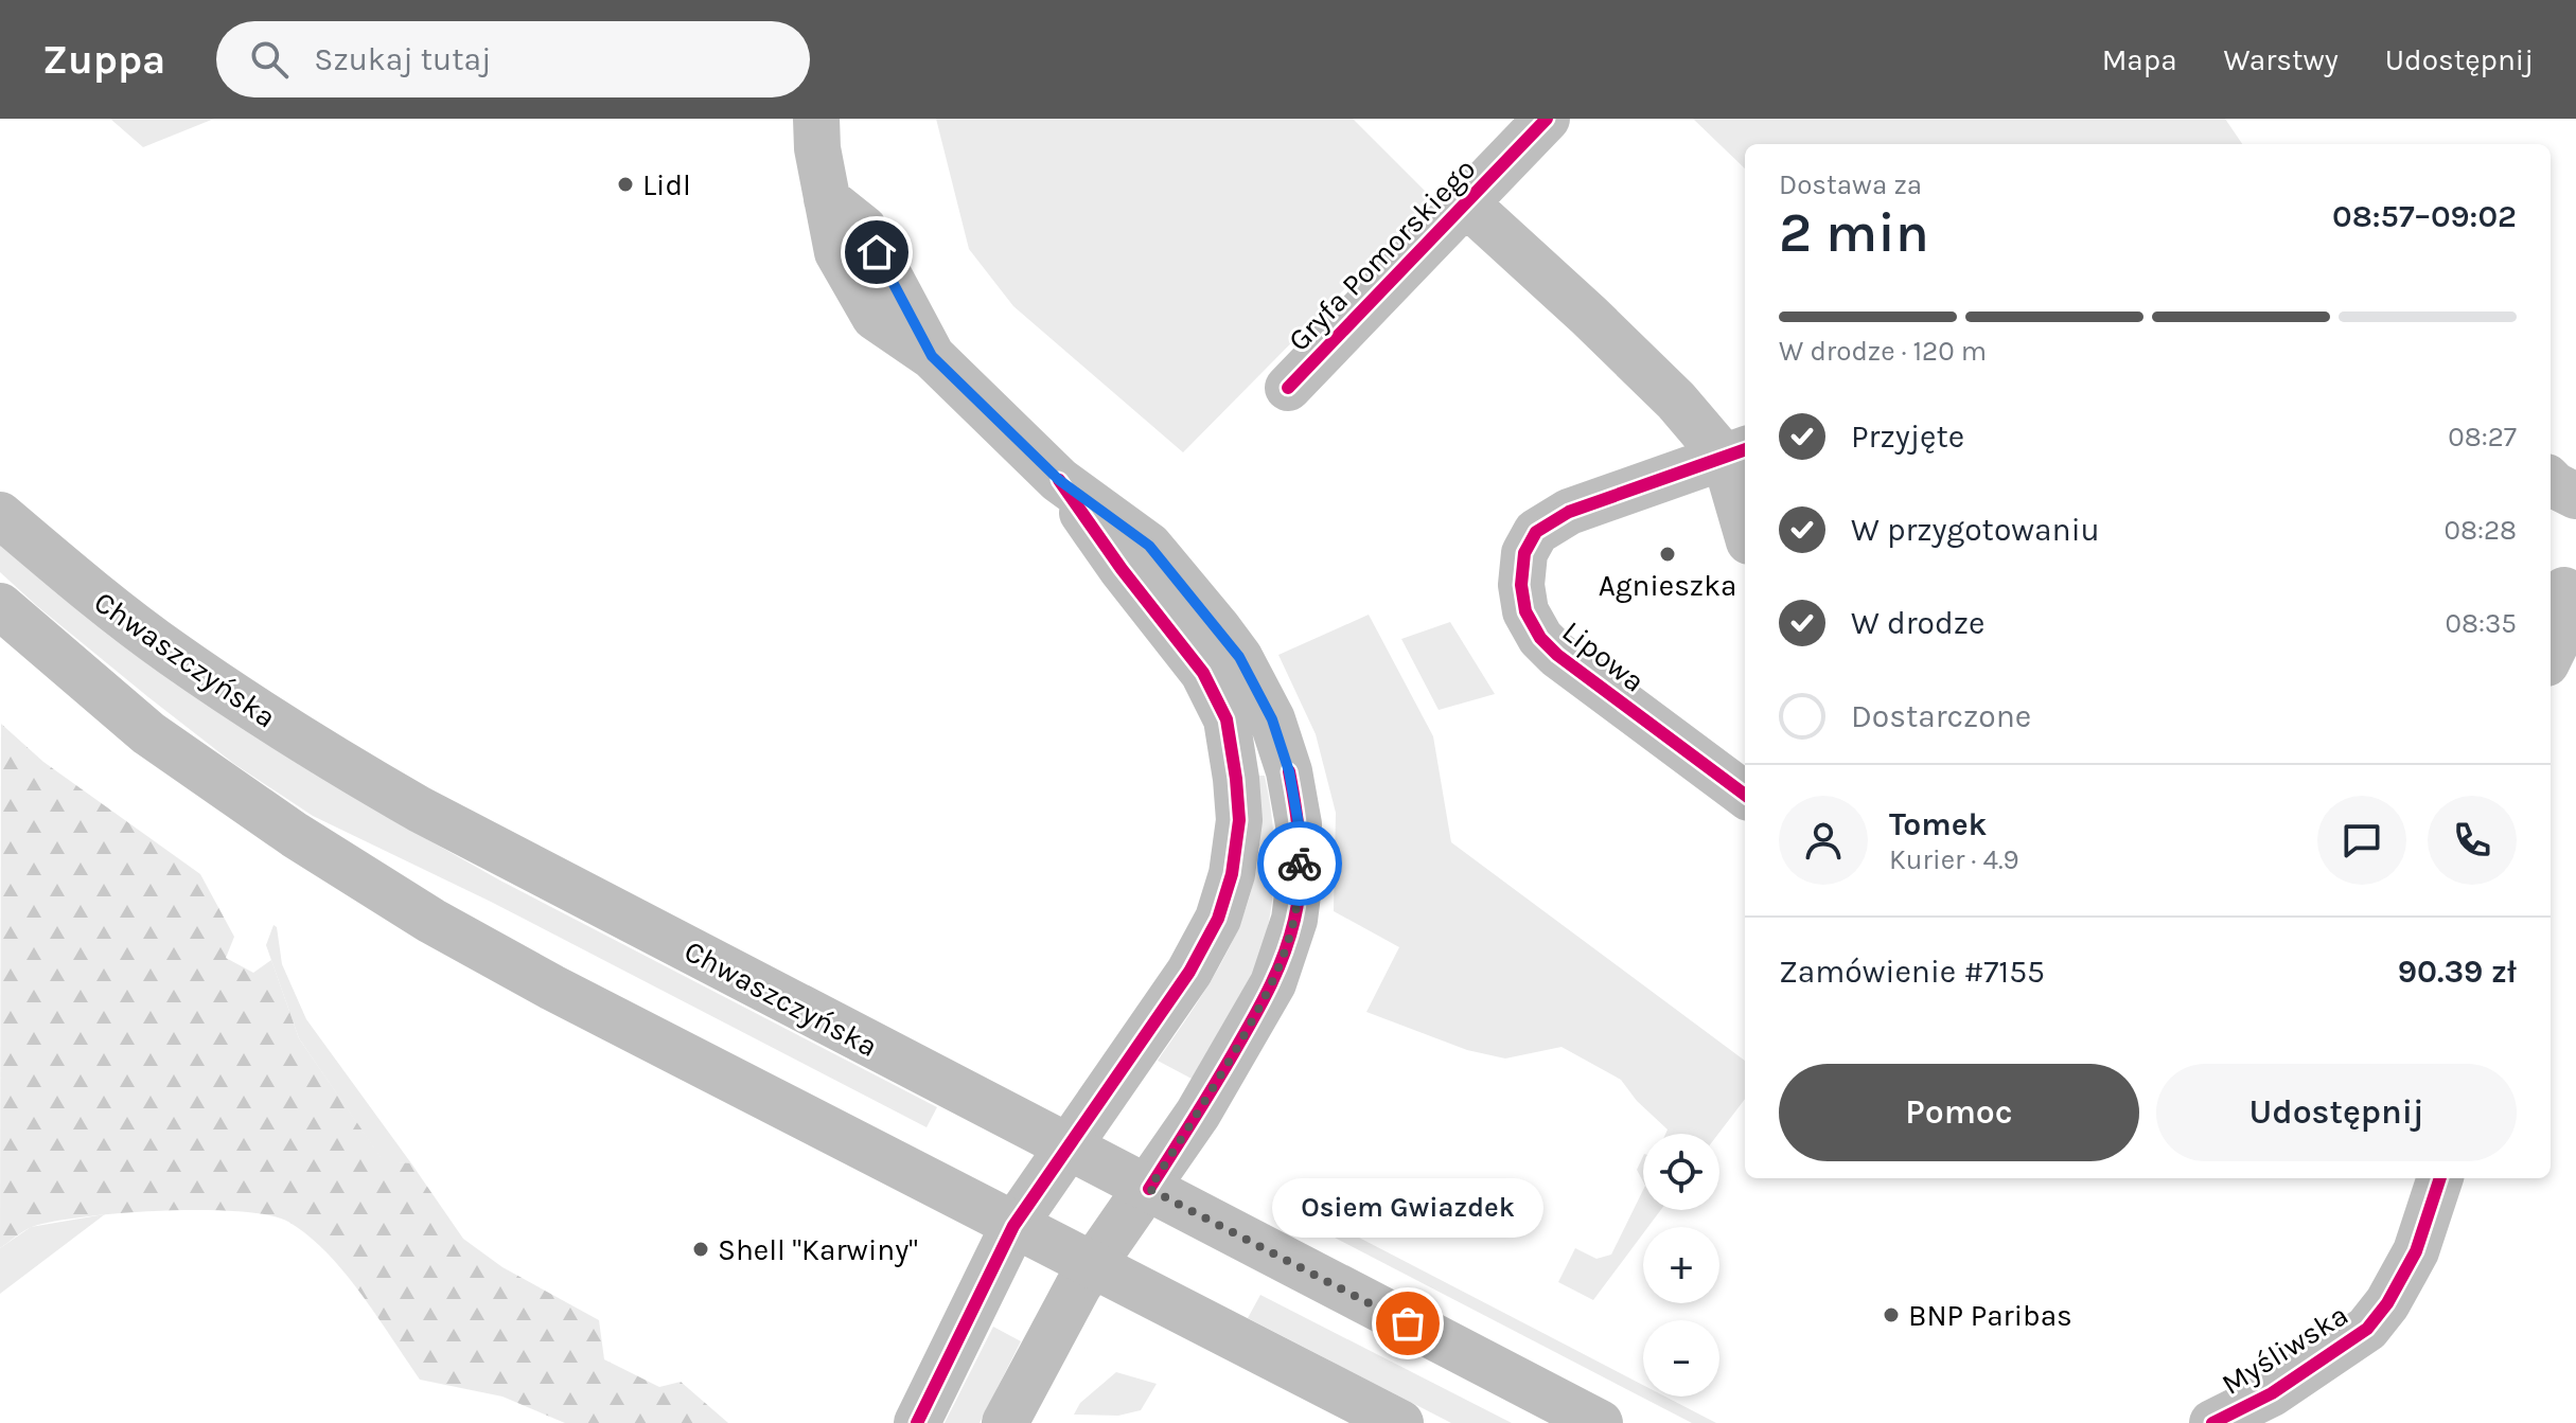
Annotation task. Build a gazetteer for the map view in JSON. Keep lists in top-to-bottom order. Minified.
{"streets":{"street":["Gryfa Pomorskiego","Lipowa","Chwaszczyńska","Myśliwska"]},"crossings":[["Gryfa Pomorskiego","Lipowa"]],"places":["Lidl","Agnieszka","Shell \"Karwiny\"","BNP Paribas","Osiem Gwiazdek"],"page":{"header":"Zuppa","search":"Szukaj tutaj","nav":["Mapa","Warstwy","Udostępnij"],"heading":["2 min","Dostawa za","08:57–09:02"],"panel":["Tomek","Kurier · 4.9","Zamówienie #7155","90.39 zł"],"bar":"W drodze · 120 m","list":[["Przyjęte","08:27"],["W przygotowaniu","08:28"],["W drodze","08:35"],"Dostarczone"],"buttons":["Pomoc","Udostępnij"],"map_buttons":["+","−"],"bubble":"Osiem Gwiazdek"}}
